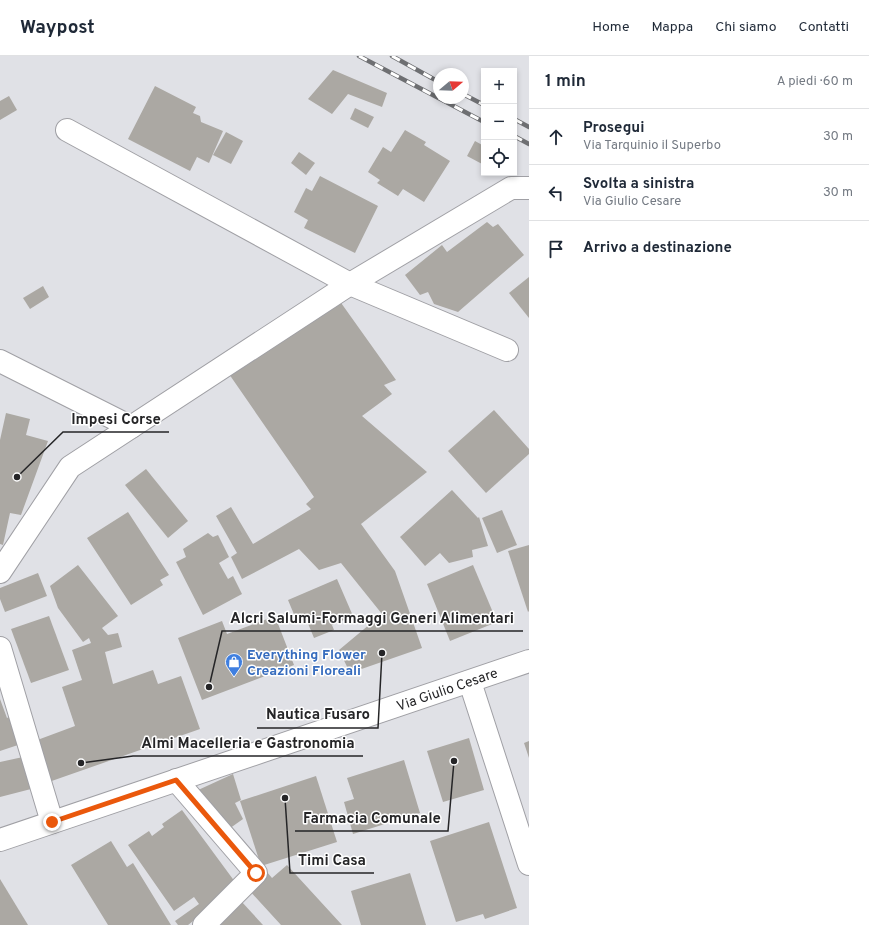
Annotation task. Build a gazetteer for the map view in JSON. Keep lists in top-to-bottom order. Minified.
{"streets":{"street":["Via Giulio Cesare"]},"places":{"other":["Impesi Corse","Nautica Fusaro","Alcri Salumi-Formaggi Generi Alimentari","Farmacia Comunale","Almi Macelleria e Gastronomia","Timi Casa"],"shop":["Everything Flower Creazioni Floreali"]},"north":"right","page":{"header":"Waypost","nav":["Home","Mappa","Chi siamo","Contatti"],"heading":["1 min","A piedi · 60 m"],"map_buttons":["+","−"],"list":[["Prosegui","Via Tarquinio il Superbo","30 m"],["Svolta a sinistra","Via Giulio Cesare","30 m"],"Arrivo a destinazione"]}}
